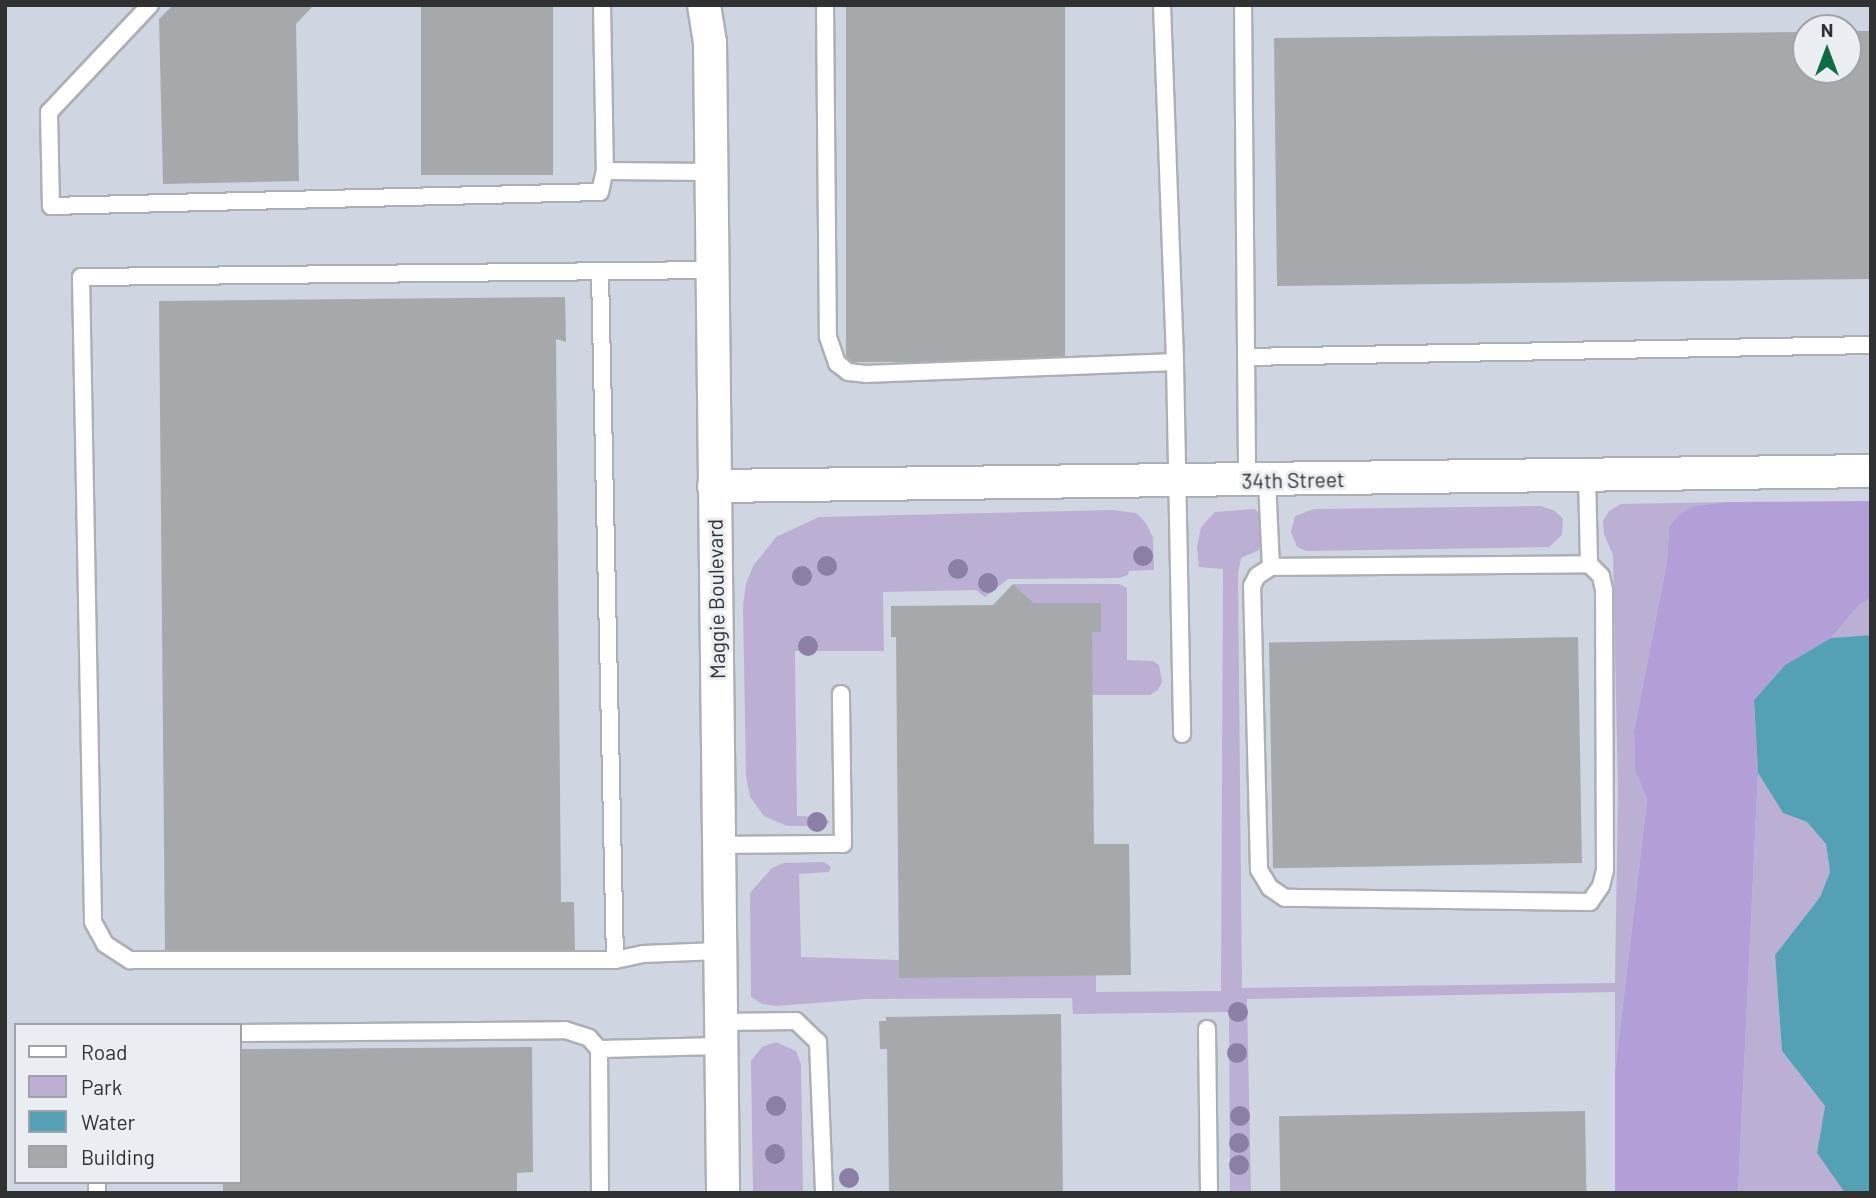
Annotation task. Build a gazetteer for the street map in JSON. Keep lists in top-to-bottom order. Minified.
{"streets":{"street":["34th Street","Maggie Boulevard"]},"crossings":[["34th Street","Maggie Boulevard"]],"legend":["Road","Park","Water","Building"],"north":"top"}
